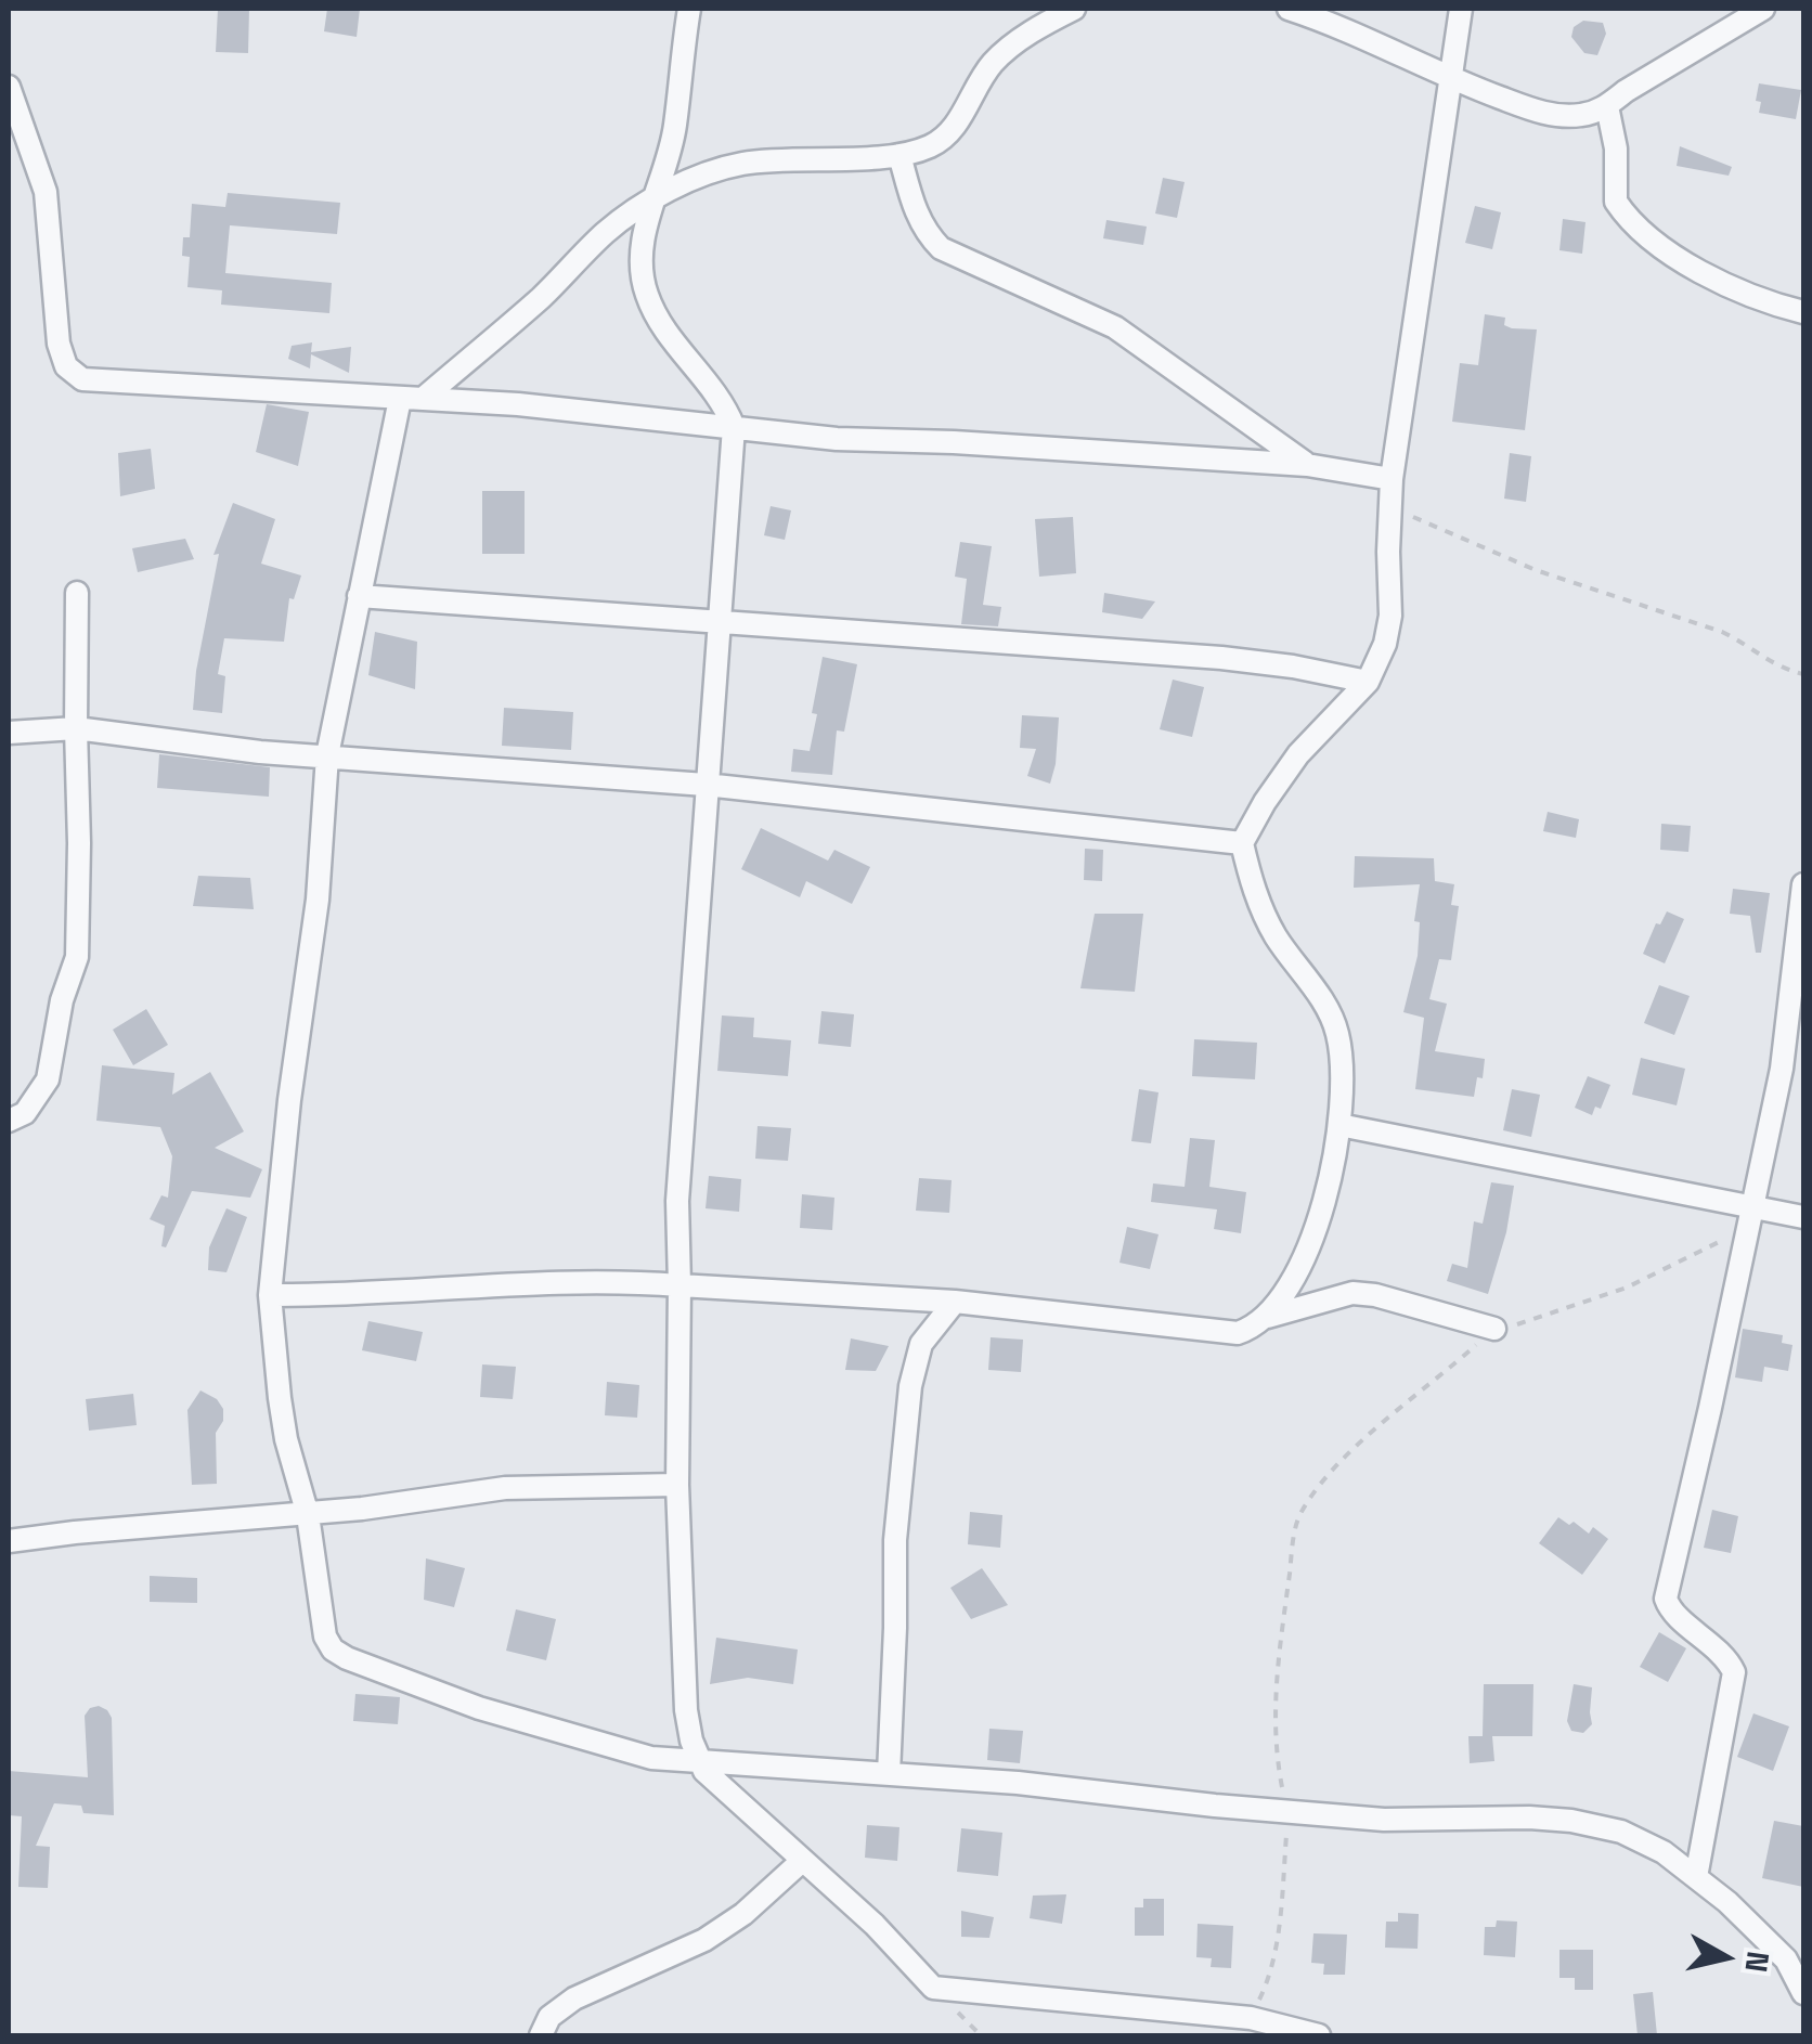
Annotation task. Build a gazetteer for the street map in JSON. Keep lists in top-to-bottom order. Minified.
{"north":"right"}
